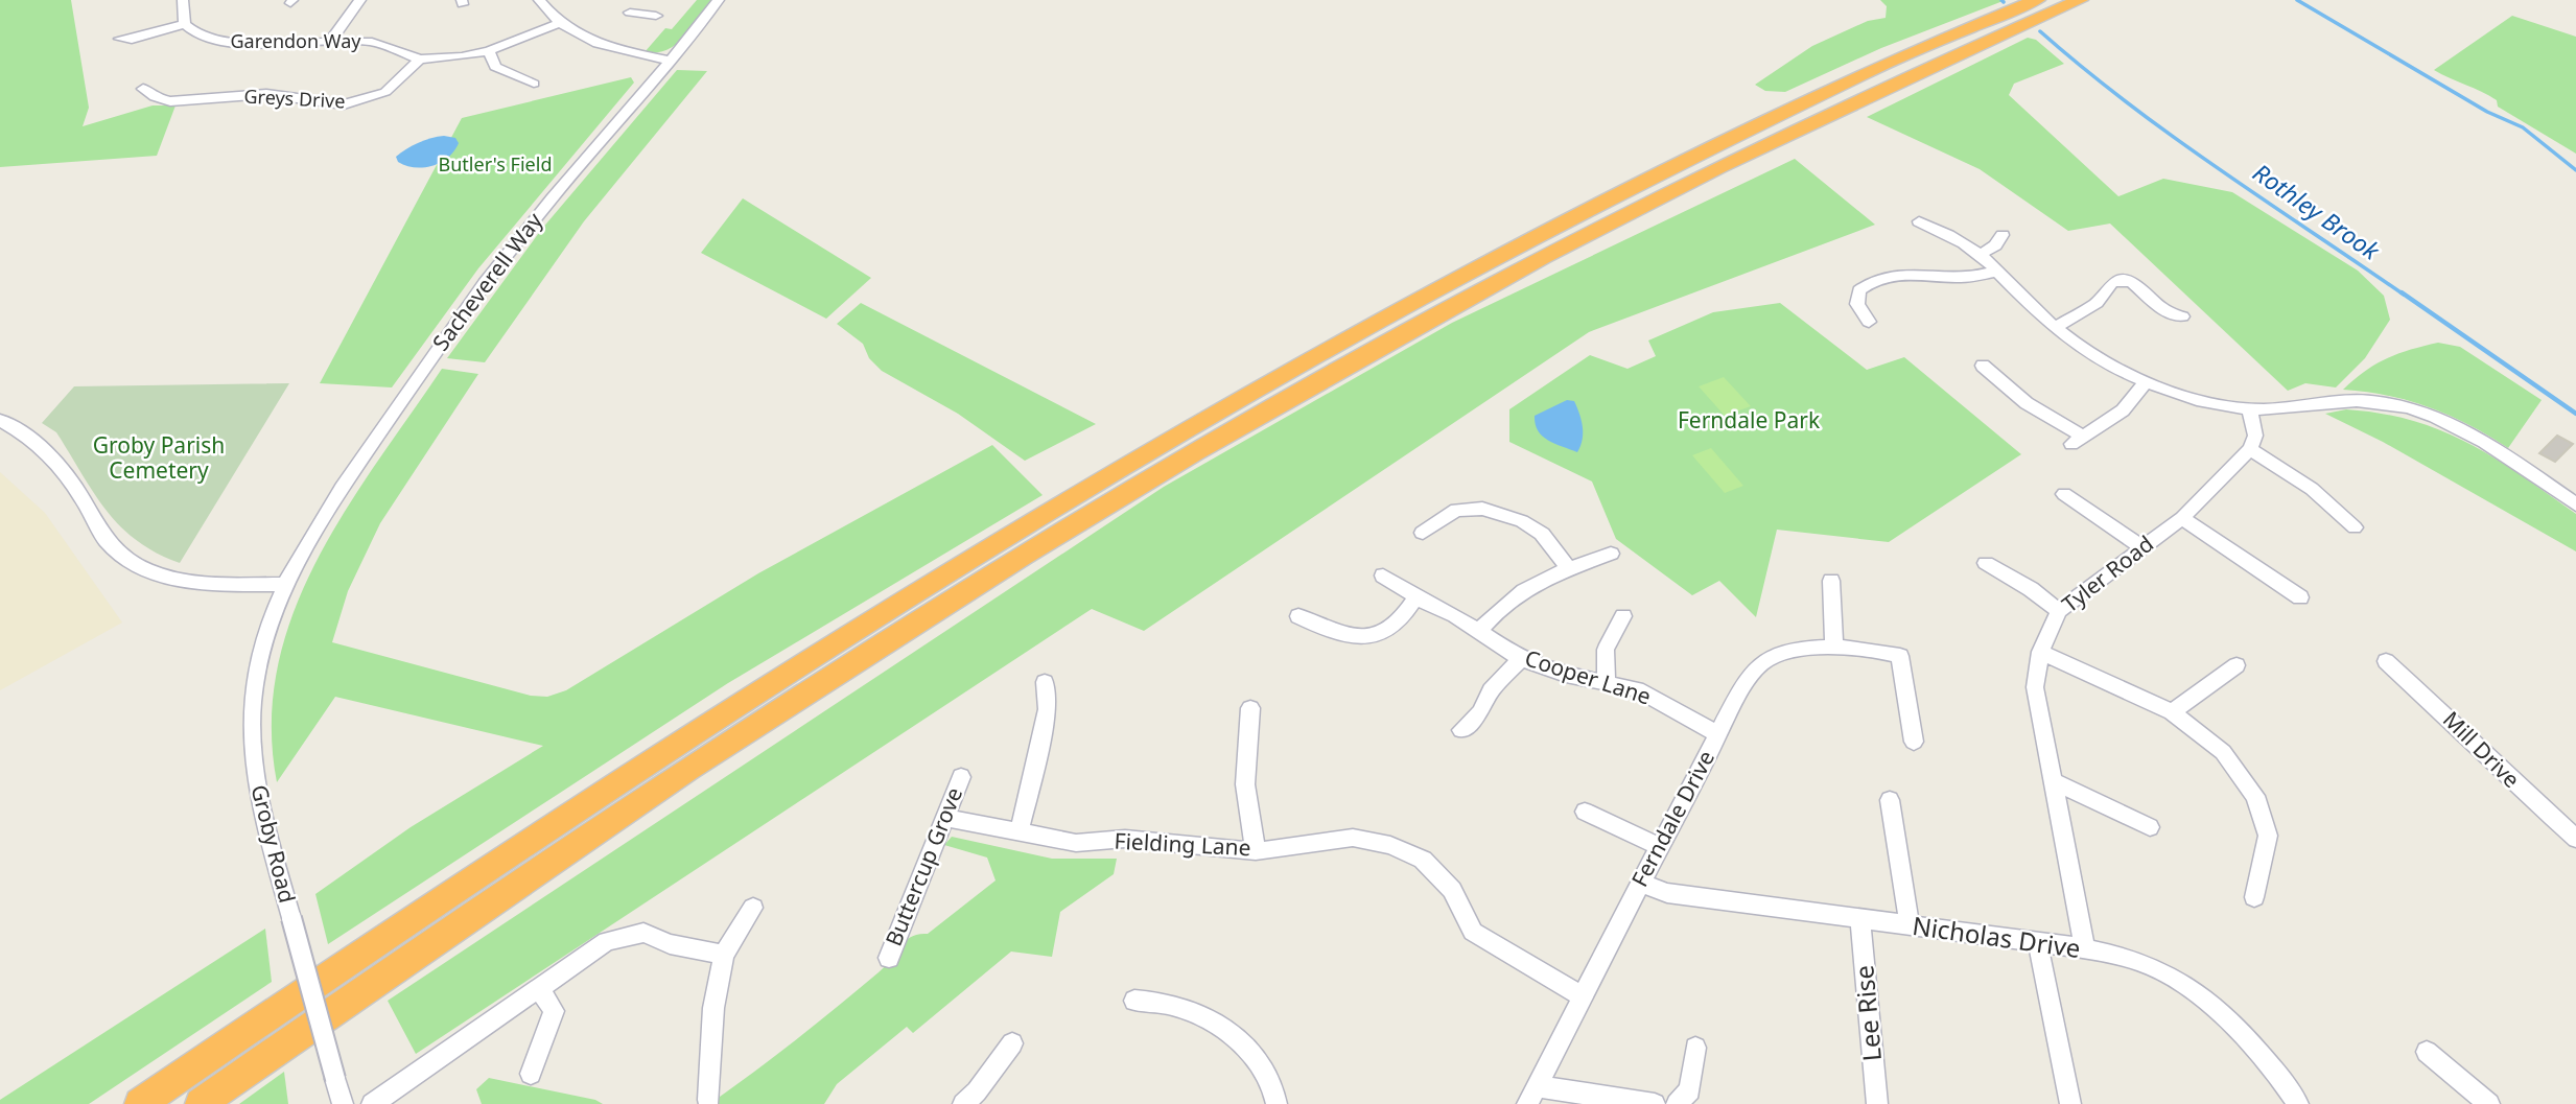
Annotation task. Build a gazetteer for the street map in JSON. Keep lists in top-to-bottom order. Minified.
{"streets":{"street":["Garendon Way","Greys Drive","Sacheverell Way","Tyler Road","Cooper Lane","Mill Drive","Ferndale Drive","Groby Road","Fielding Lane","Buttercup Grove","Nicholas Drive","Lee Rise"]},"crossings":[["Garendon Way","Greys Drive"],["Sacheverell Way","Groby Road"],["Tyler Road","Nicholas Drive"],["Cooper Lane","Ferndale Drive"],["Ferndale Drive","Fielding Lane"],["Ferndale Drive","Nicholas Drive"],["Fielding Lane","Buttercup Grove"],["Nicholas Drive","Lee Rise"]],"water":["Rothley Brook"],"parks":["Butler's Field","Ferndale Park","Groby Parish Cemetery"]}
